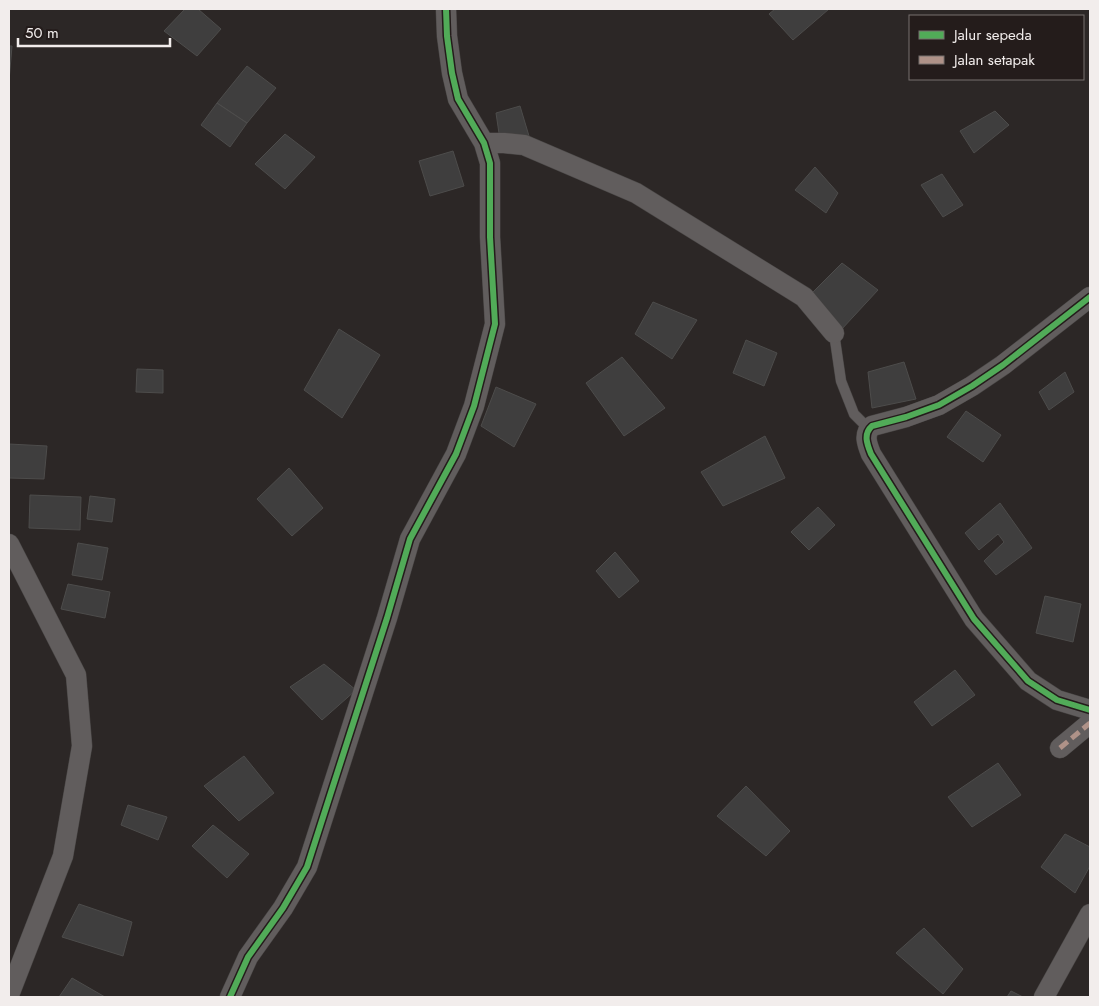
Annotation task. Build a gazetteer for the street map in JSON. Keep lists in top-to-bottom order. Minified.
{"legend":["Jalur sepeda","Jalan setapak"],"scale_bar":"50 m"}
